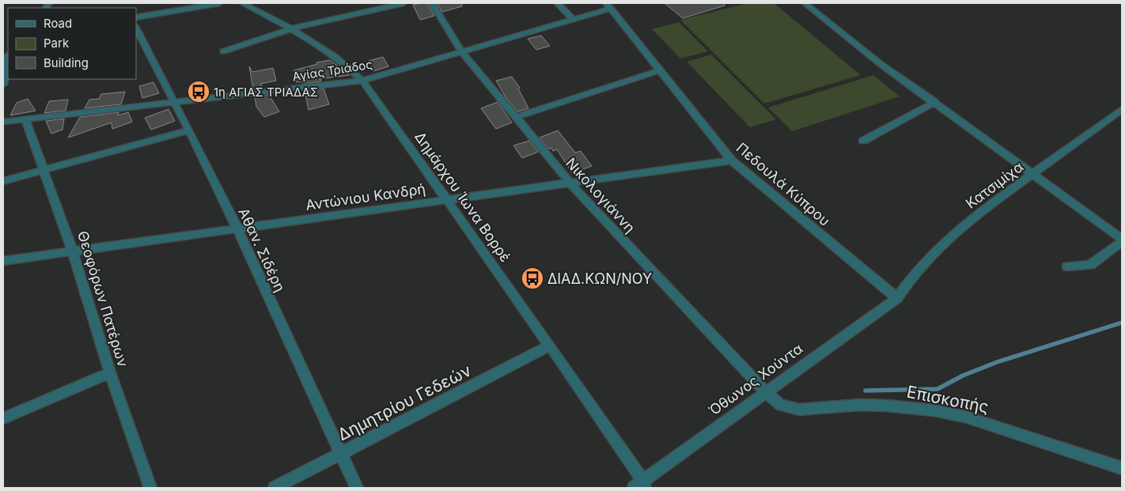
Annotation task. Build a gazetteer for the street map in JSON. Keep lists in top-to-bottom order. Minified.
{"streets":{"street":["Αγίας Τριάδος","Πεδουλά Κύπρου","Κατσιμίχα","Νικολογιάννη","Αντώνιου Κανδρή","Δημάρχου Ίωνα Βορρέ","Αθαν. Σιδέρη","Θεοφόρων Πατέρων","Όθωνος Χούντα","Επισκοπής","Δημητρίου Γεδεών"]},"crossings":[["Αγίας Τριάδος","Πεδουλά Κύπρου"],["Αγίας Τριάδος","Νικολογιάννη"],["Αγίας Τριάδος","Δημάρχου Ίωνα Βορρέ"],["Αγίας Τριάδος","Αθαν. Σιδέρη"],["Αγίας Τριάδος","Θεοφόρων Πατέρων"],["Πεδουλά Κύπρου","Κατσιμίχα"],["Πεδουλά Κύπρου","Αντώνιου Κανδρή"],["Πεδουλά Κύπρου","Όθωνος Χούντα"],["Κατσιμίχα","Όθωνος Χούντα"],["Νικολογιάννη","Αντώνιου Κανδρή"],["Νικολογιάννη","Όθωνος Χούντα"],["Νικολογιάννη","Επισκοπής"],["Αντώνιου Κανδρή","Δημάρχου Ίωνα Βορρέ"],["Αντώνιου Κανδρή","Αθαν. Σιδέρη"],["Αντώνιου Κανδρή","Θεοφόρων Πατέρων"],["Δημάρχου Ίωνα Βορρέ","Όθωνος Χούντα"],["Δημάρχου Ίωνα Βορρέ","Δημητρίου Γεδεών"],["Αθαν. Σιδέρη","Δημητρίου Γεδεών"],["Όθωνος Χούντα","Επισκοπής"]],"places":{"bus stop":["1η ΑΓΙΑΣ ΤΡΙΑΔΑΣ","ΔΙΑΔ.ΚΩΝ/ΝΟΥ"]},"legend":["Road","Park","Building"]}
